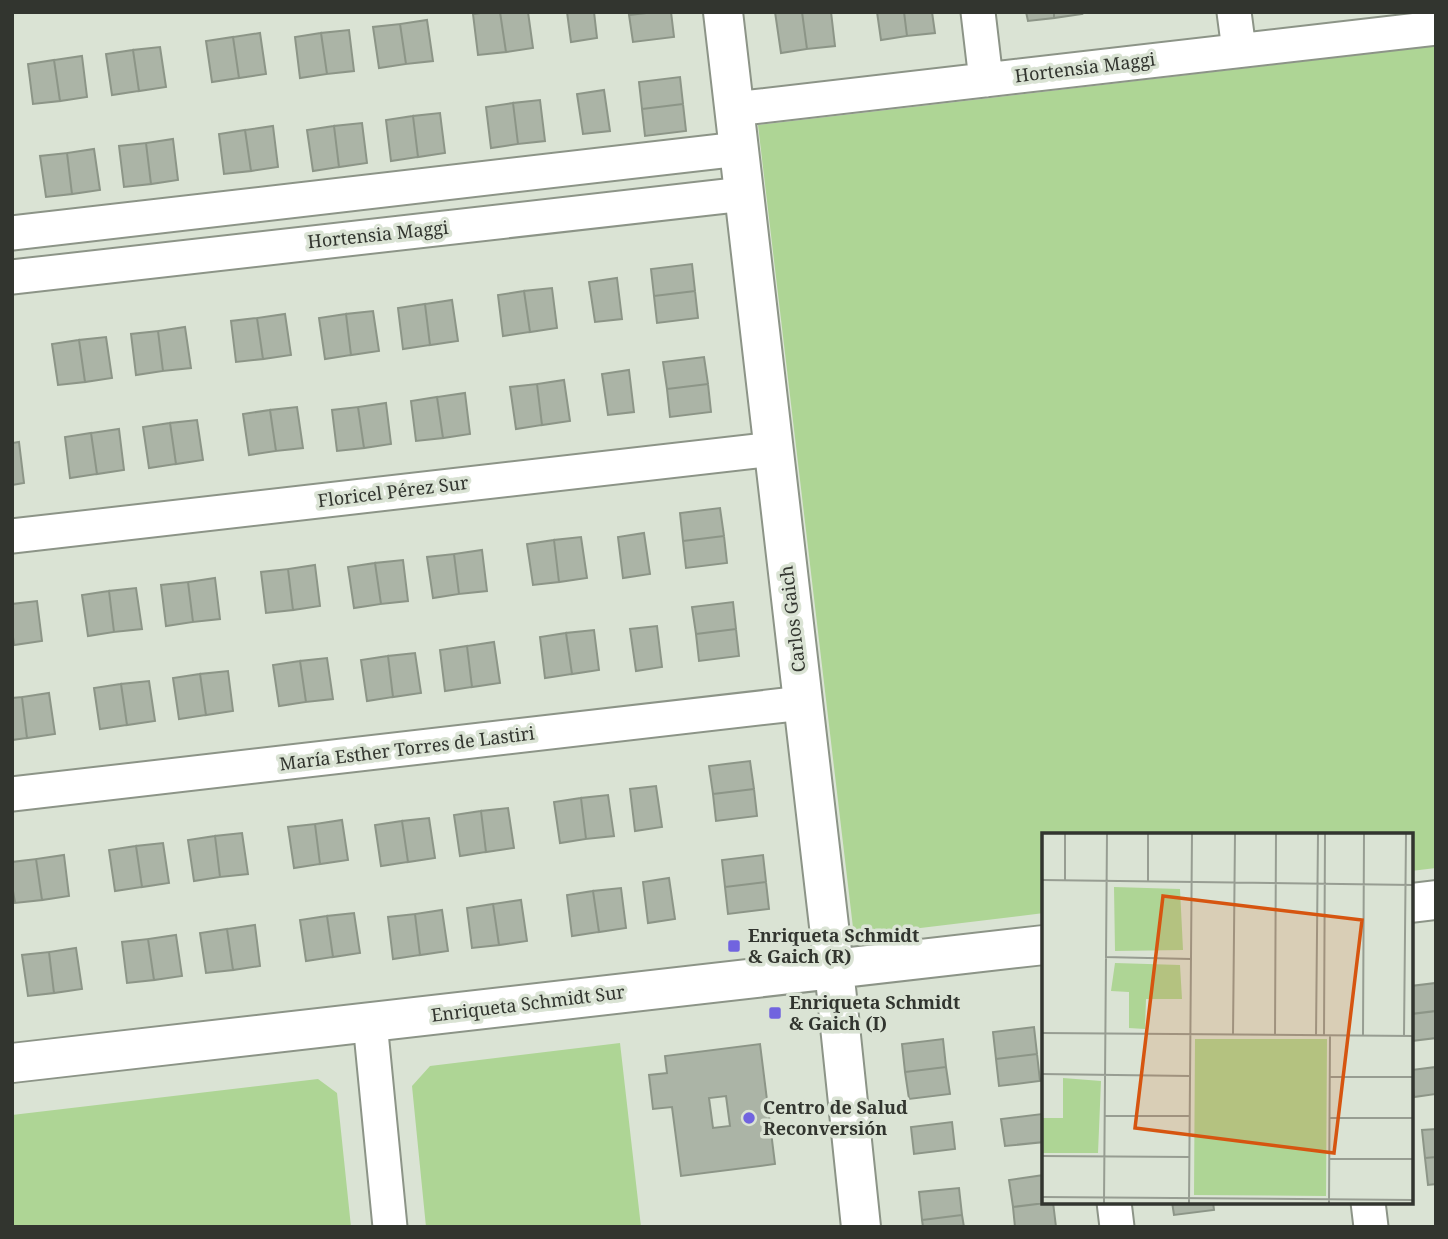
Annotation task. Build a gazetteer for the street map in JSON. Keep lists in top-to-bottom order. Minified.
{"streets":{"street":["Hortensia Maggi","Floricel Pérez Sur","Carlos Gaich","María Esther Torres de Lastiri","Enriqueta Schmidt Sur"]},"crossings":[["Hortensia Maggi","Carlos Gaich"],["Floricel Pérez Sur","Carlos Gaich"],["Carlos Gaich","María Esther Torres de Lastiri"],["Carlos Gaich","Enriqueta Schmidt Sur"]],"places":{"transit":["Enriqueta Schmidt & Gaich (R)","Enriqueta Schmidt & Gaich (I)"],"other":["Centro de Salud Reconversión"]}}
